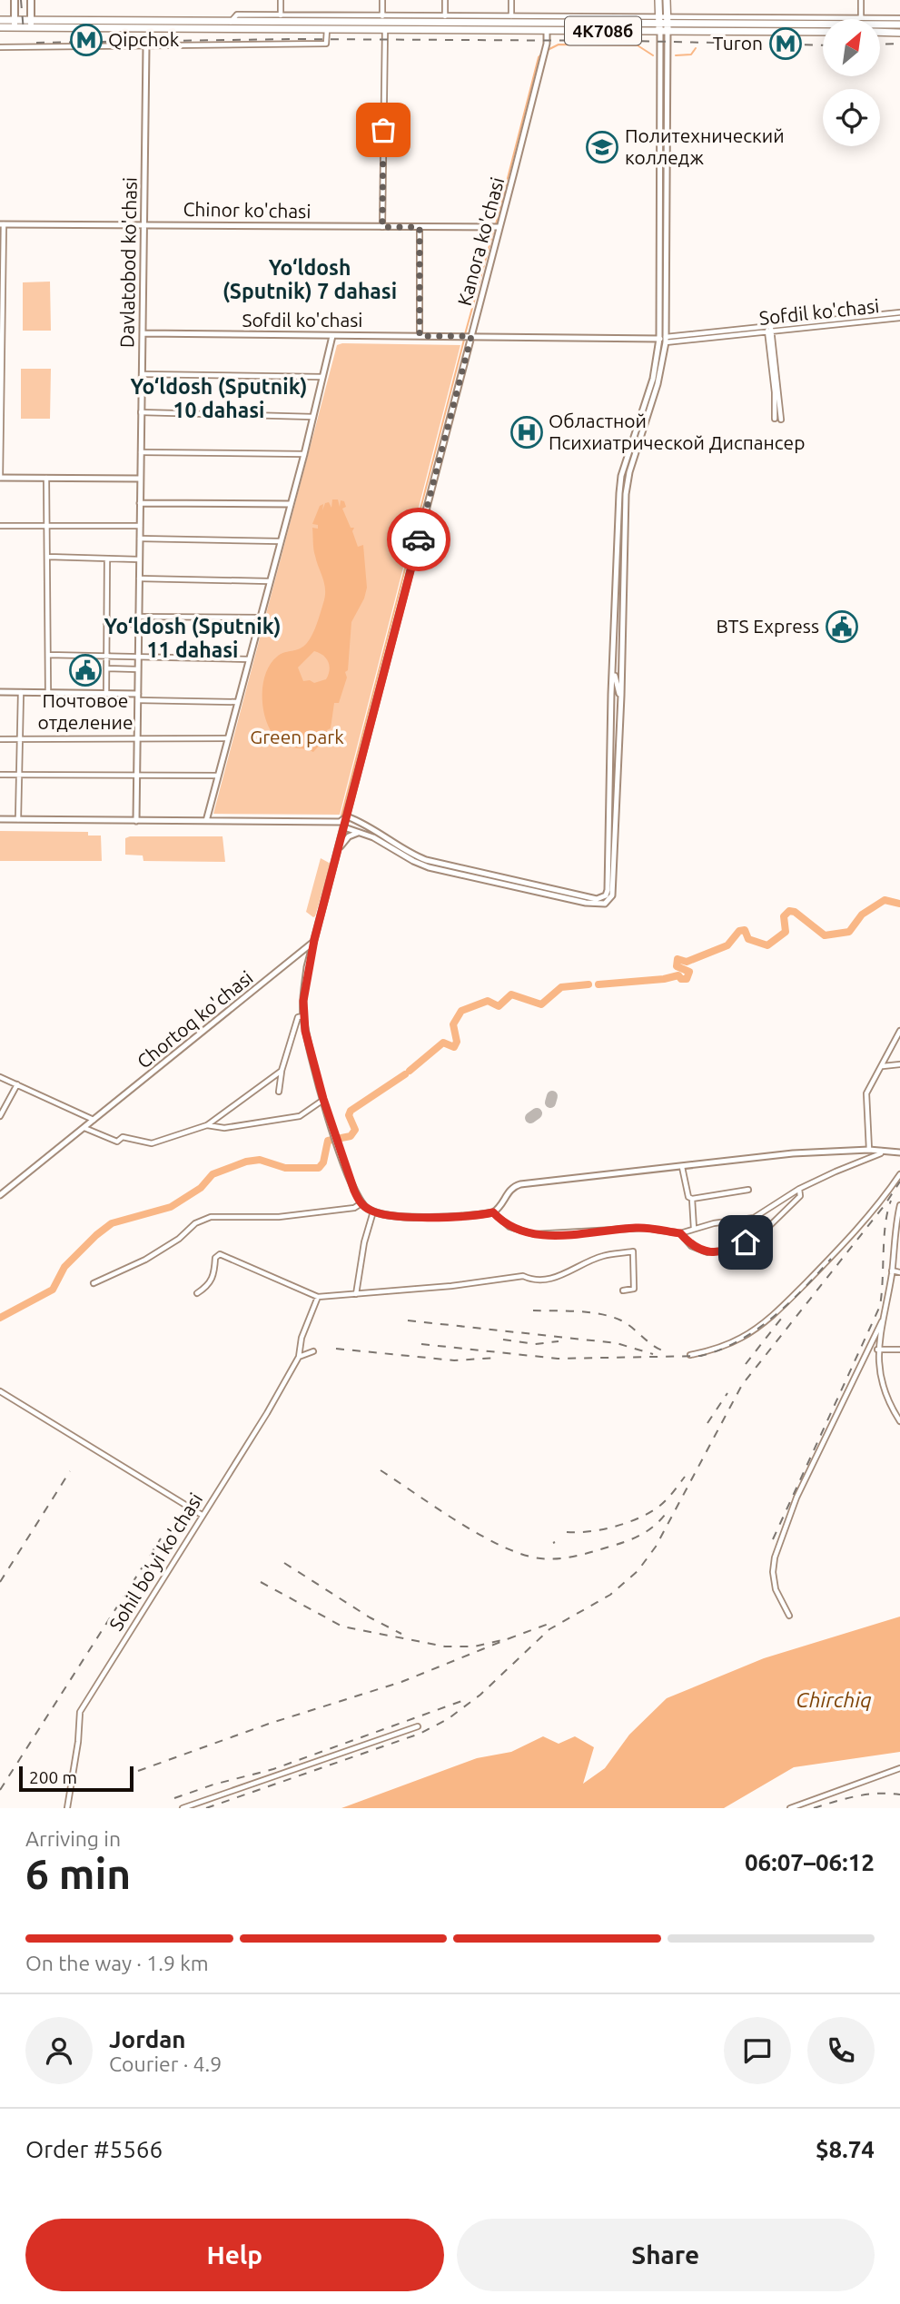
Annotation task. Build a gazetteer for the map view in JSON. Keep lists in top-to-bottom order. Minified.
{"streets":{"main road":["4К708б"],"street":["Chinor ko'chasi","Kanora ko'chasi","Davlatobod ko'chasi","Sofdil ko'chasi","Chortoq ko'chasi","Sohil bo'yi ko'chasi"]},"crossings":[["4К708б","Kanora ko'chasi"],["Chinor ko'chasi","Kanora ko'chasi"],["Chinor ko'chasi","Davlatobod ko'chasi"],["Kanora ko'chasi","Sofdil ko'chasi"],["Kanora ko'chasi","Chortoq ko'chasi"],["Davlatobod ko'chasi","Sofdil ko'chasi"]],"districts":["Yo‘ldosh (Sputnik) 7 dahasi","Yo‘ldosh (Sputnik) 10 dahasi","Yo‘ldosh (Sputnik) 11 dahasi"],"water":["Chirchiq"],"parks":["Green park"],"places":{"metro station":["Qipchok","Turon"],"school or university":["Политехнический колледж"],"hospital":["Областной Психиатрической Диспансер"],"public building":["BTS Express","Почтовое отделение"]},"scale_bar":"200 m","north":"top right","page":{"scale":"200 m","heading":["6 min","Arriving in","06:07–06:12"],"panel":["Jordan","Courier · 4.9","Order #5566","$8.74"],"bar":"On the way · 1.9 km","buttons":["Help","Share"]}}
